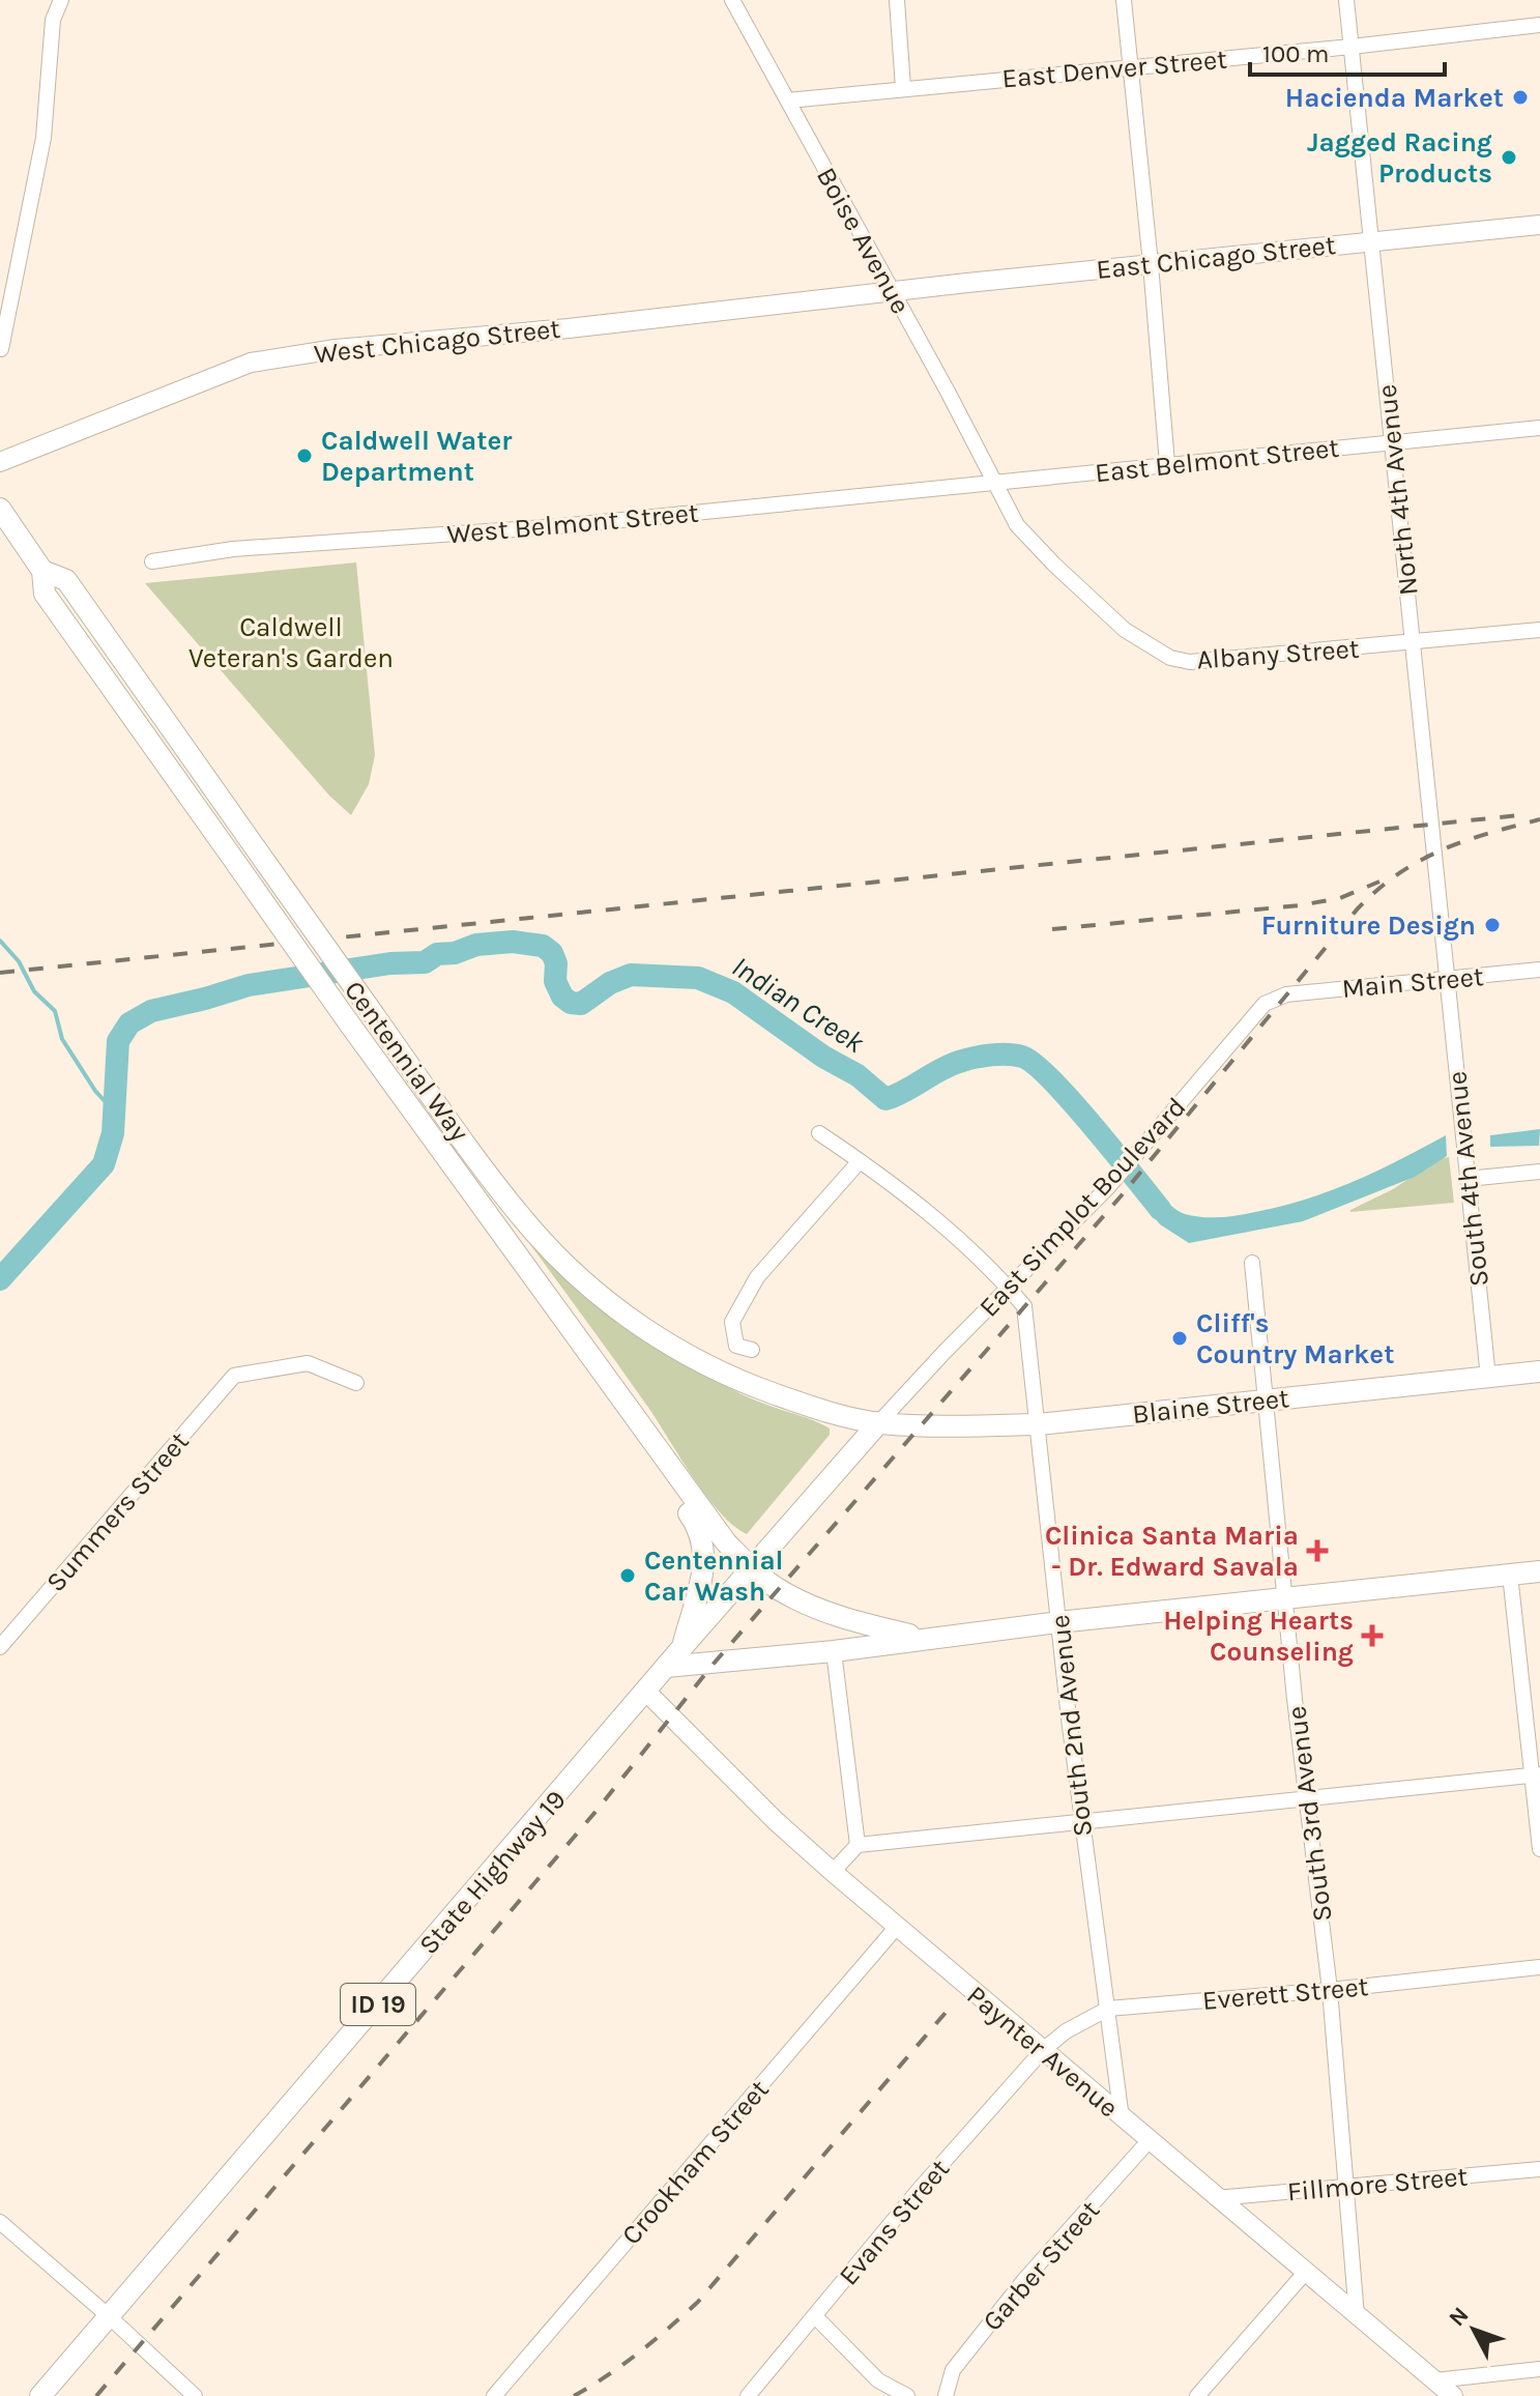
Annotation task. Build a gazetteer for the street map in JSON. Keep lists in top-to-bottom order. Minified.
{"streets":{"main road":["Centennial Way","Blaine Street","State Highway 19","ID 19"],"street":["East Denver Street","Boise Avenue","East Chicago Street","West Chicago Street","East Belmont Street","North 4th Avenue","West Belmont Street","Albany Street","Main Street","South 4th Avenue","East Simplot Boulevard","Summers Street","South 2nd Avenue","South 3rd Avenue","Everett Street","Paynter Avenue","Crookham Street","Fillmore Street","Evans Street","Garber Street"]},"crossings":[["East Denver Street","Boise Avenue"],["East Denver Street","North 4th Avenue"],["Boise Avenue","East Chicago Street"],["Boise Avenue","West Chicago Street"],["Boise Avenue","East Belmont Street"],["Boise Avenue","West Belmont Street"],["Boise Avenue","Albany Street"],["East Chicago Street","West Chicago Street"],["East Chicago Street","North 4th Avenue"],["East Belmont Street","North 4th Avenue"],["East Belmont Street","West Belmont Street"],["East Belmont Street","Albany Street"],["North 4th Avenue","Albany Street"],["North 4th Avenue","Main Street"],["North 4th Avenue","South 4th Avenue"],["West Belmont Street","Albany Street"],["Main Street","South 4th Avenue"],["Main Street","East Simplot Boulevard"],["Centennial Way","East Simplot Boulevard"],["Centennial Way","Blaine Street"],["Centennial Way","State Highway 19"],["South 4th Avenue","Blaine Street"],["East Simplot Boulevard","Blaine Street"],["East Simplot Boulevard","South 2nd Avenue"],["East Simplot Boulevard","State Highway 19"],["Blaine Street","South 2nd Avenue"],["Blaine Street","South 3rd Avenue"],["Blaine Street","State Highway 19"],["South 2nd Avenue","Everett Street"],["South 2nd Avenue","Paynter Avenue"],["South 3rd Avenue","Everett Street"],["South 3rd Avenue","Paynter Avenue"],["South 3rd Avenue","Fillmore Street"],["State Highway 19","Paynter Avenue"],["Everett Street","Paynter Avenue"],["Everett Street","Evans Street"],["Paynter Avenue","Crookham Street"],["Paynter Avenue","Fillmore Street"],["Paynter Avenue","Evans Street"],["Paynter Avenue","Garber Street"]],"water":["Indian Creek"],"parks":["Caldwell Veteran's Garden"],"places":{"other":["Hacienda Market","Jagged Racing Products","Caldwell Water Department","Furniture Design","Cliff's Country Market","Centennial Car Wash"],"health":["Clinica Santa Maria - Dr. Edward Savala","Helping Hearts Counseling"]},"scale_bar":"100 m","north":"top left"}
